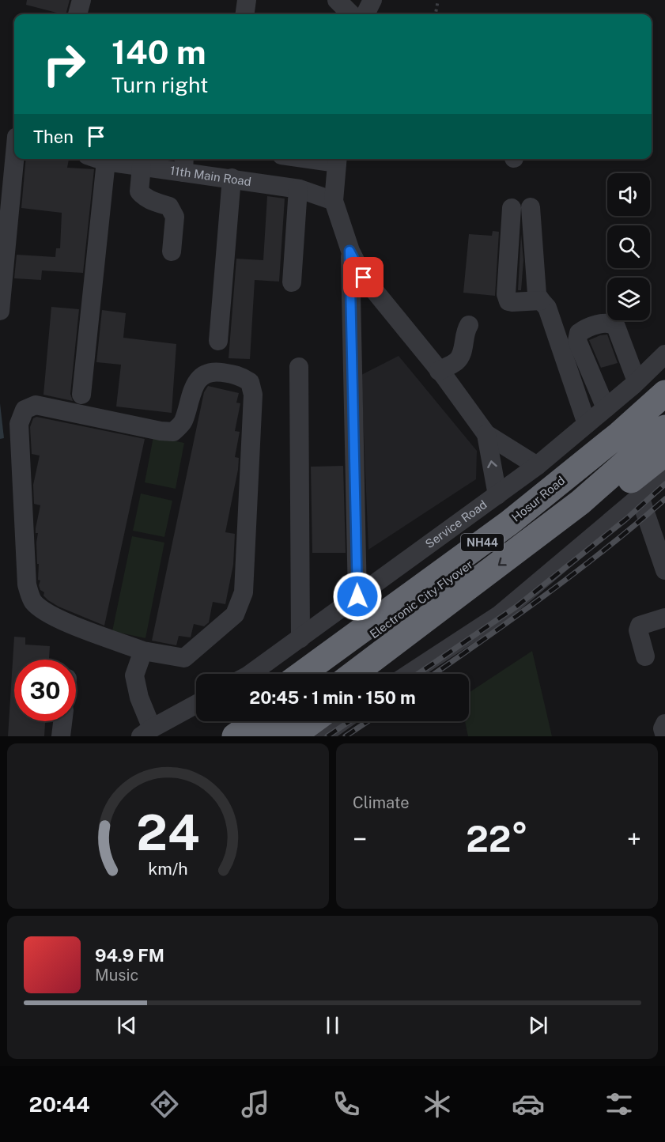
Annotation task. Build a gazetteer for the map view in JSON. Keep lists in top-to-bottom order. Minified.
{"streets":{"highway":["Hosur Road","NH44","Electronic City Flyover"],"street":["11th Main Road","Service Road"]},"page":{"turn":["140 m","Turn right"],"then":"Then","limit":"30","trip":"20:45 · 1 min · 150 m","tile":"Climate","heat":["−","22°","+"],"song":["94.9 FM","Music"],"tabs":"20:44","gauge":["24","km/h"]}}
